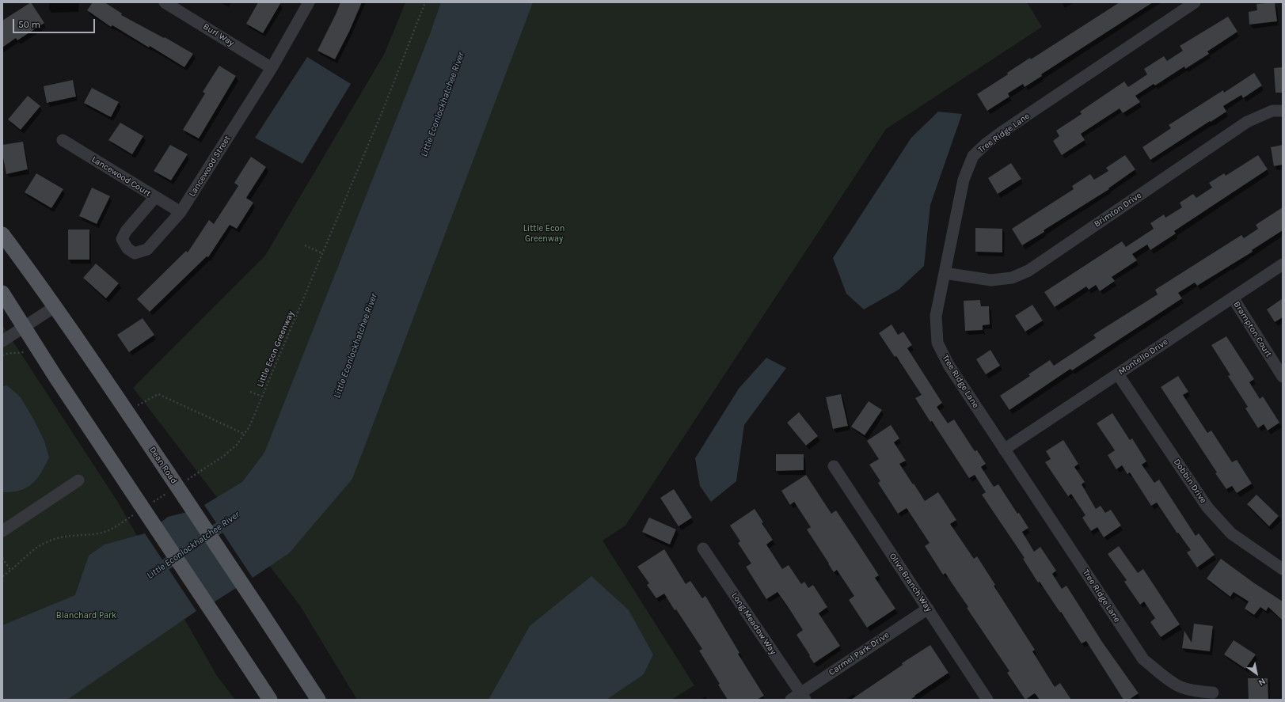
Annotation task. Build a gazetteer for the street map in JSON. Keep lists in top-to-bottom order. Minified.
{"streets":{"main road":["Dean Road"],"street":["Burl Way","Tree Ridge Lane","Lancewood Street","Lancewood Court","Brimton Drive","Brampton Court","Montello Drive","Dobbin Drive","Olive Branch Way","Long Meadow Way","Carmel Park Drive"],"path":["Little Econ Greenway"]},"crossings":[["Burl Way","Lancewood Street"],["Tree Ridge Lane","Brimton Drive"],["Tree Ridge Lane","Montello Drive"],["Lancewood Street","Lancewood Court"],["Brampton Court","Montello Drive"],["Little Econ Greenway","Dean Road"],["Montello Drive","Dobbin Drive"],["Olive Branch Way","Carmel Park Drive"],["Long Meadow Way","Carmel Park Drive"]],"water":["Little Econlockhatchee River"],"parks":["Little Econ Greenway","Blanchard Park"],"scale_bar":"50 m","north":"bottom right"}
